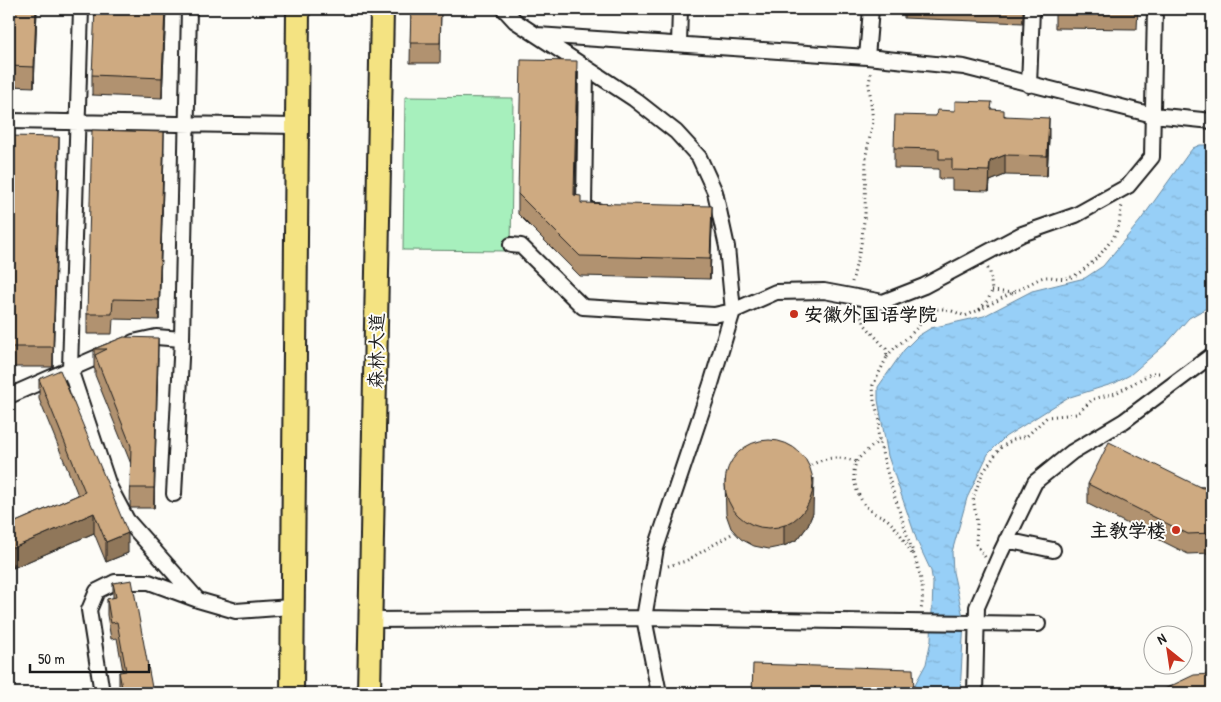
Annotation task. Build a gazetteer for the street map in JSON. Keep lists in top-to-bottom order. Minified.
{"streets":{"main road":["森林大道"]},"places":["安徽外国语学院","主教学楼"],"scale_bar":"50 m","north":"top left"}
